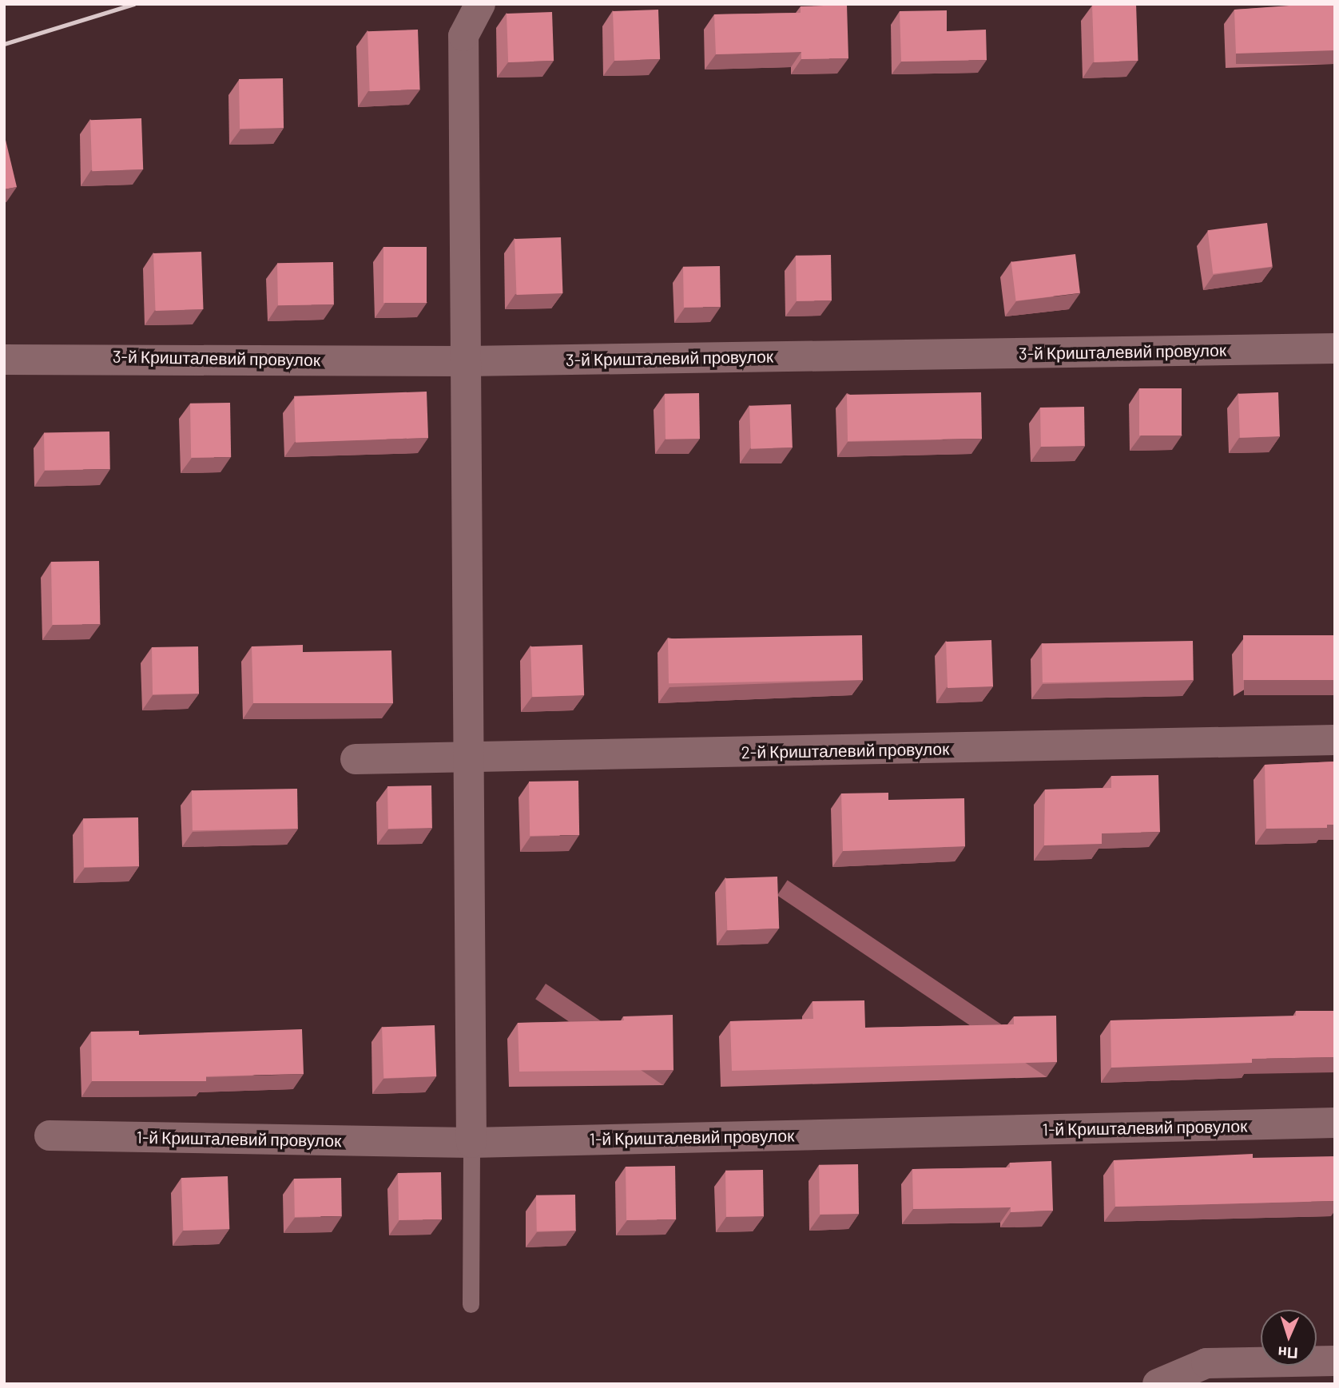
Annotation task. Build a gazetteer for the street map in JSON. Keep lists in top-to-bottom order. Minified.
{"streets":{"street":["3-й Кришталевий провулок","2-й Кришталевий провулок","1-й Кришталевий провулок"]},"north":"bottom"}
